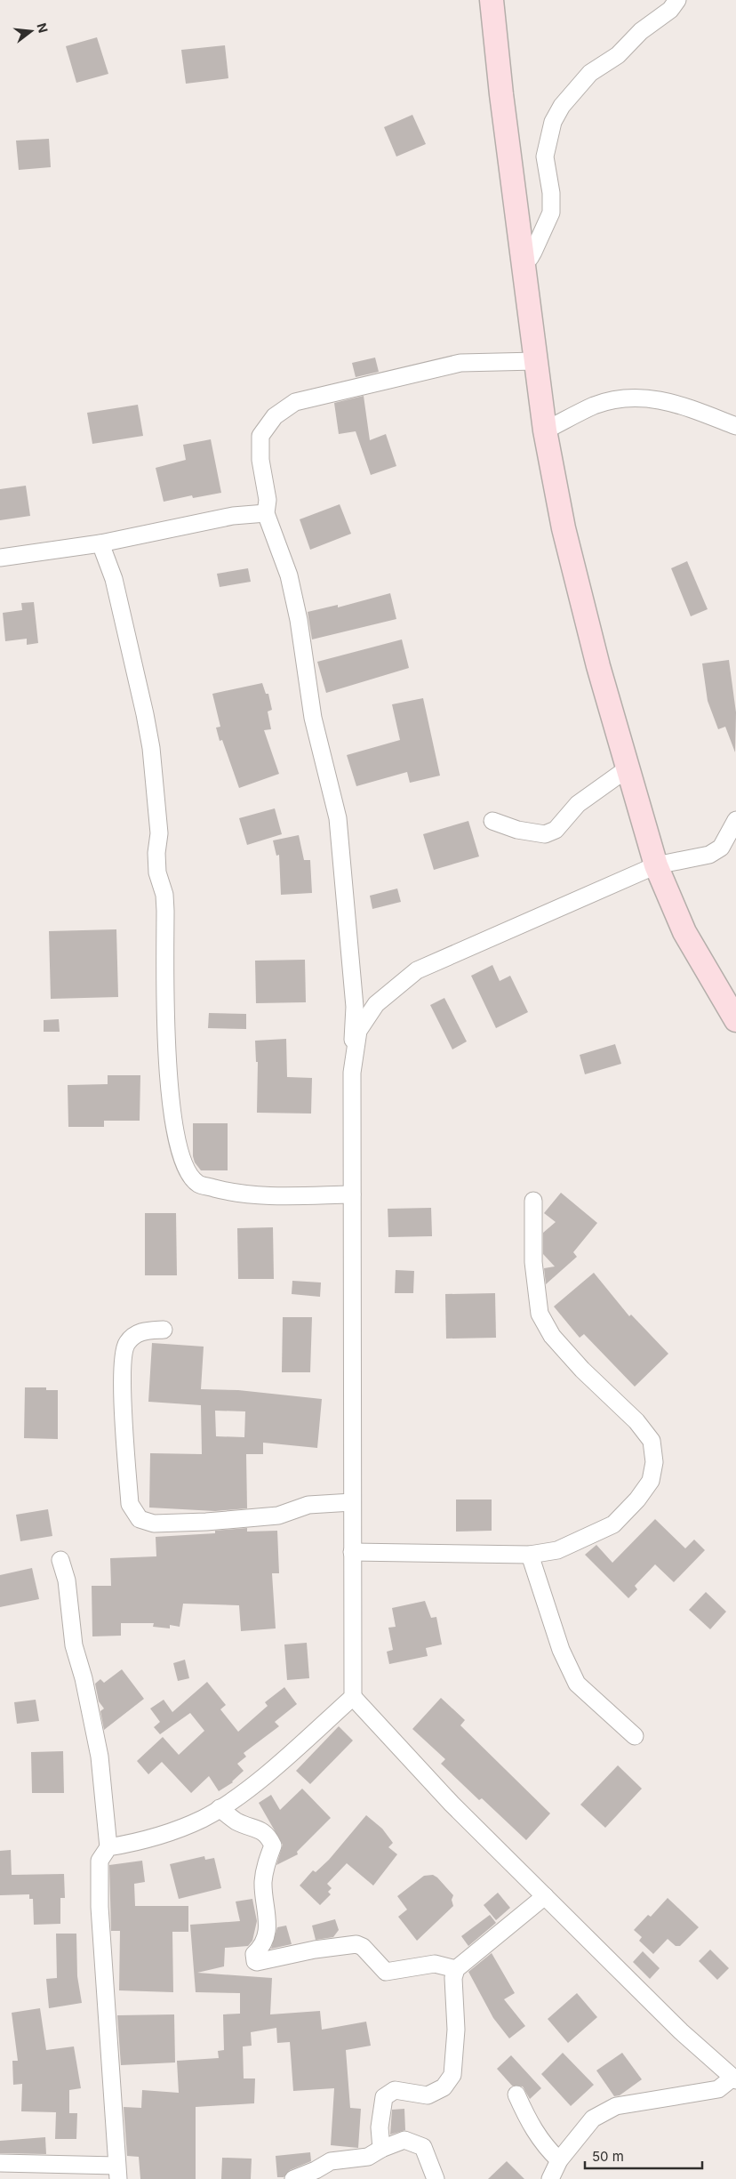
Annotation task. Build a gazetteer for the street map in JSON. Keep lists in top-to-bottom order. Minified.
{"scale_bar":"50 m","north":"right"}
